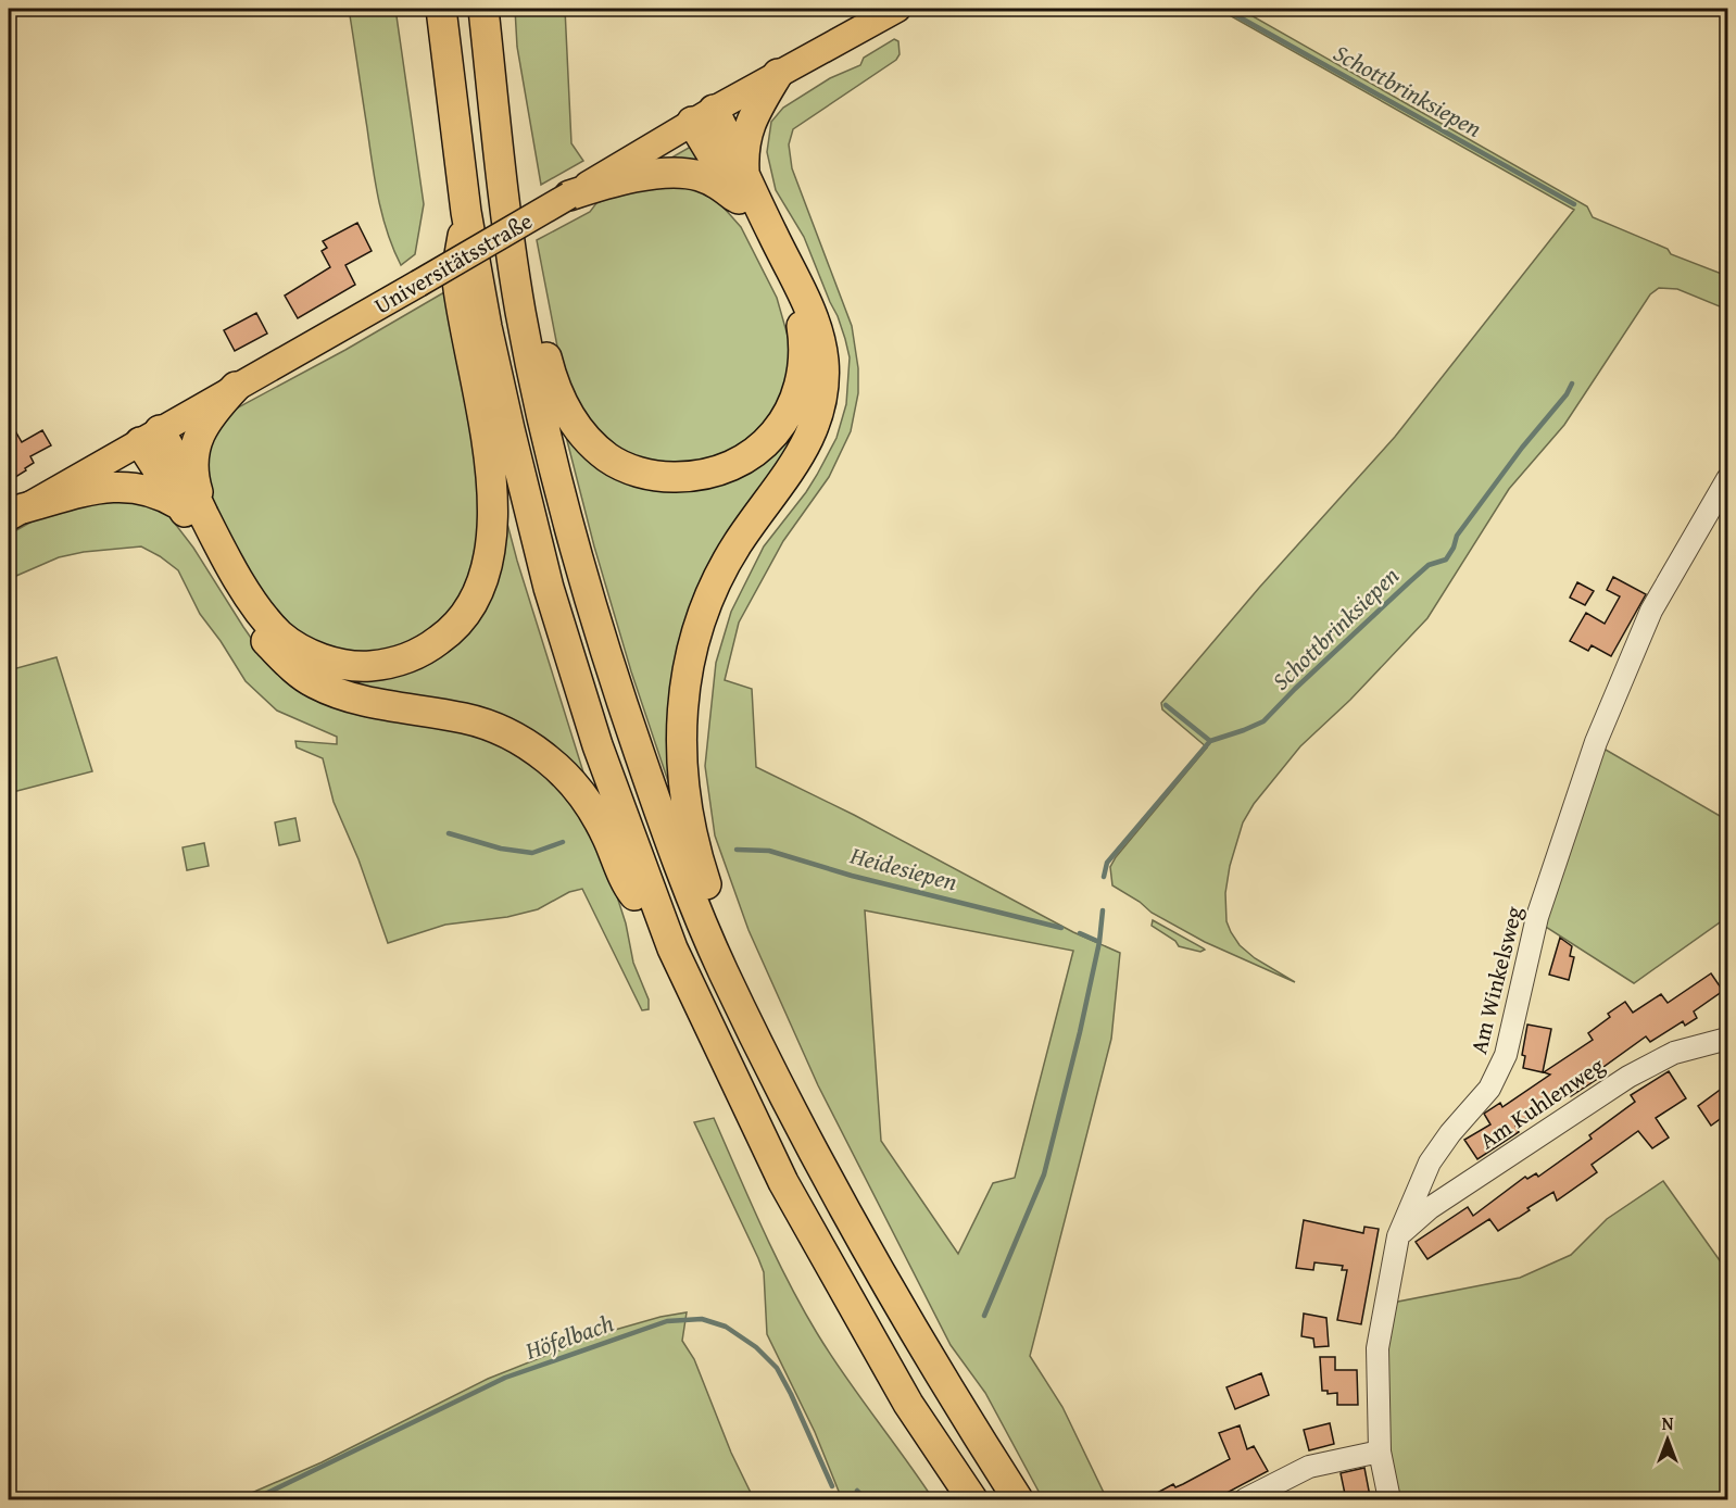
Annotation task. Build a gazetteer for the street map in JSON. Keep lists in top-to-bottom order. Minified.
{"streets":{"main road":["Universitätsstraße"],"street":["Am Winkelsweg","Am Kuhlenweg"]},"crossings":[["Am Winkelsweg","Am Kuhlenweg"]],"water":["Schottbrinksiepen","Heidesiepen","Höfelbach"],"north":"top"}
